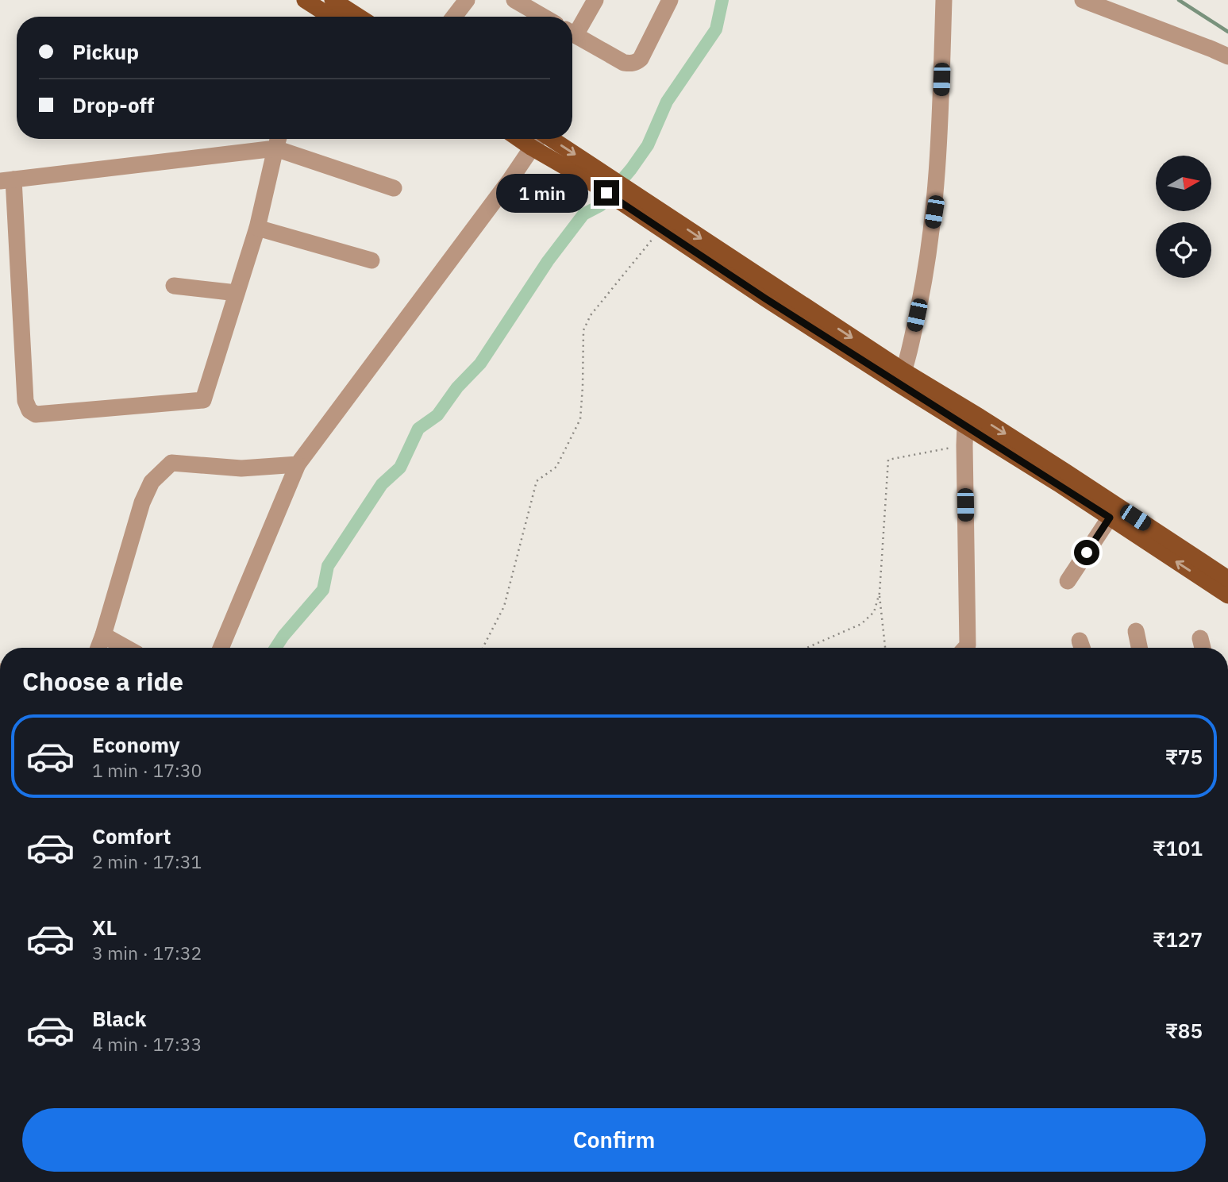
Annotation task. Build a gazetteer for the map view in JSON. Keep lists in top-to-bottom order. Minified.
{"north":"right","page":{"banner":["Pickup","Drop-off"],"bubble":"1 min","heading":"Choose a ride","list":[{"name":"Economy","note":"1 min · 17:30","value":"₹75"},{"name":"Comfort","note":"2 min · 17:31","value":"₹101"},{"name":"XL","note":"3 min · 17:32","value":"₹127"},{"name":"Black","note":"4 min · 17:33","value":"₹85"}],"buttons":"Confirm"}}
